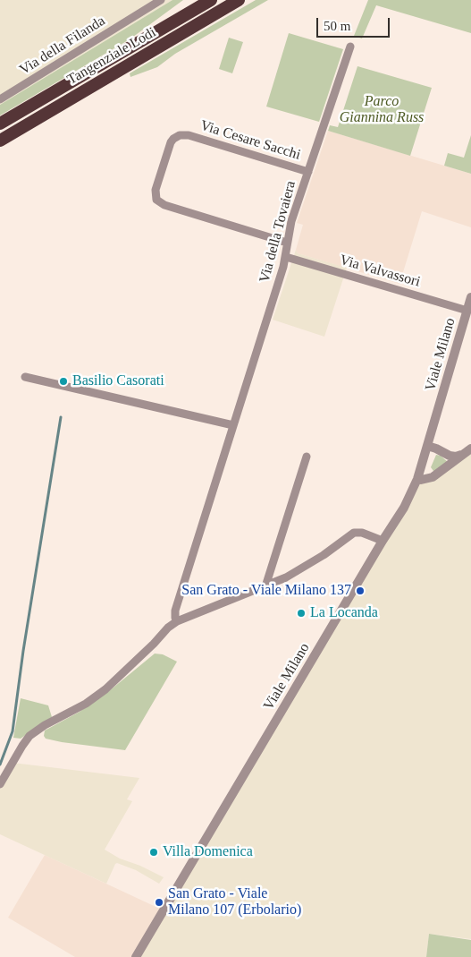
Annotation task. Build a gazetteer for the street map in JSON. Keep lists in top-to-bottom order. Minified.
{"streets":{"highway":["Tangenziale Lodi"],"street":["Via della Filanda","Via Cesare Sacchi","Via della Tovaiera","Via Valvassori","Viale Milano"]},"crossings":[["Via Cesare Sacchi","Via della Tovaiera"],["Via della Tovaiera","Via Valvassori"],["Via Valvassori","Viale Milano"]],"parks":["Parco Giannina Russ"],"places":["Basilio Casorati","San Grato - Viale Milano 137","La Locanda","Villa Domenica","San Grato - Viale Milano 107 (Erbolario)"],"scale_bar":"50 m"}
